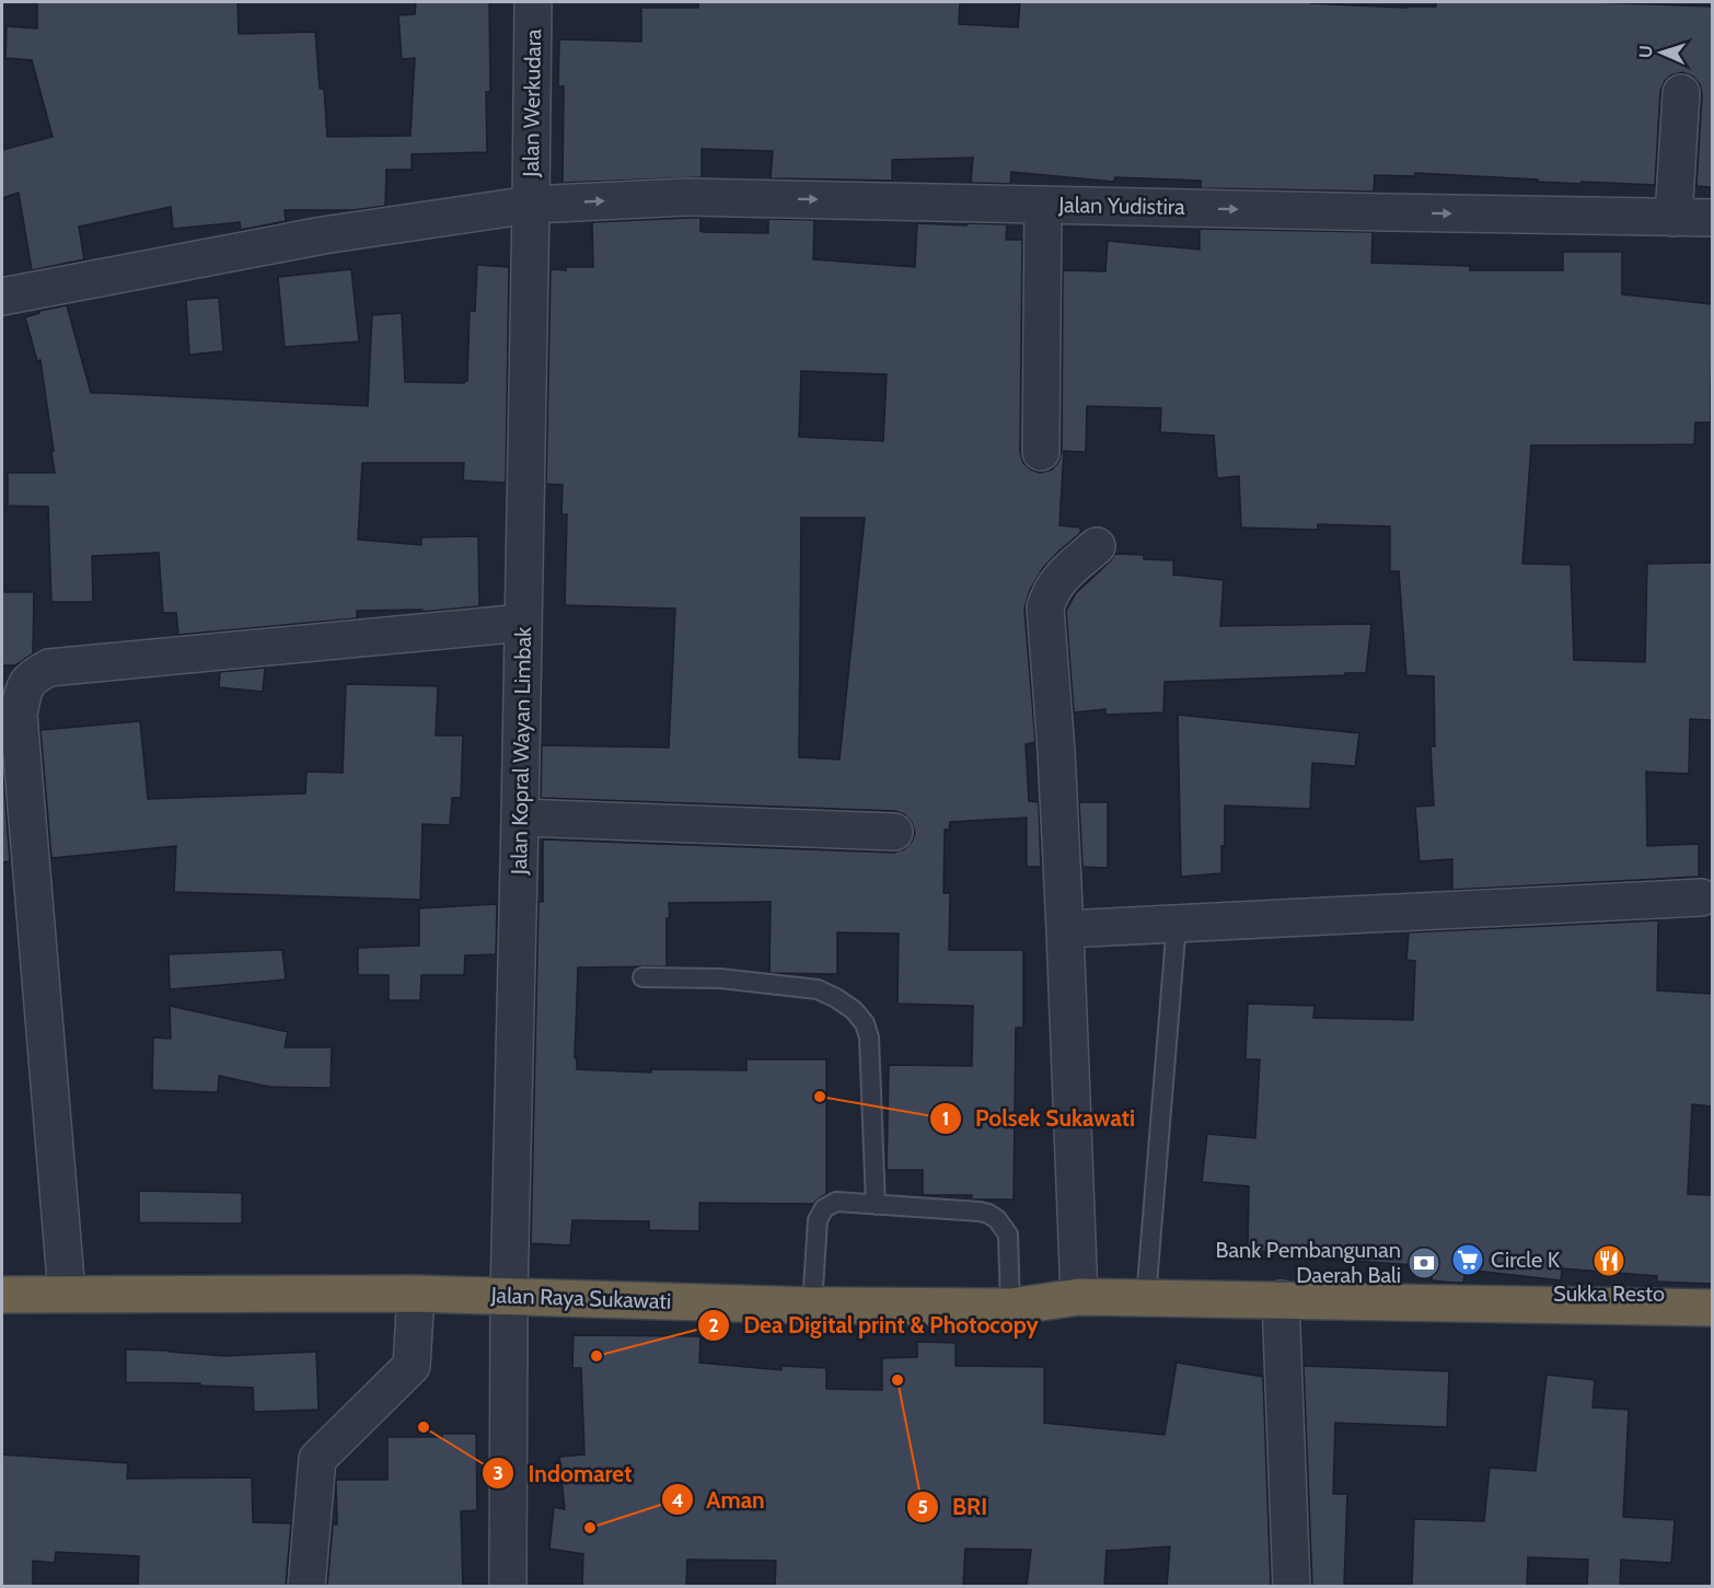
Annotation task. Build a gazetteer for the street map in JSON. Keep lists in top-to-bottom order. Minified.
{"streets":{"highway":["Jalan Raya Sukawati"],"street":["Jalan Werkudara","Jalan Yudistira","Jalan Kopral Wayan Limbak"]},"crossings":[["Jalan Werkudara","Jalan Yudistira"],["Jalan Werkudara","Jalan Kopral Wayan Limbak"],["Jalan Yudistira","Jalan Kopral Wayan Limbak"],["Jalan Kopral Wayan Limbak","Jalan Raya Sukawati"]],"one_way":["Jalan Yudistira"],"places":{"other":["Polsek Sukawati","Dea Digital print & Photocopy","BRI","Indomaret","Aman"],"supermarket":["Circle K"],"restaurant":["Sukka Resto"],"bank":["Bank Pembangunan Daerah Bali"]},"north":"left"}
